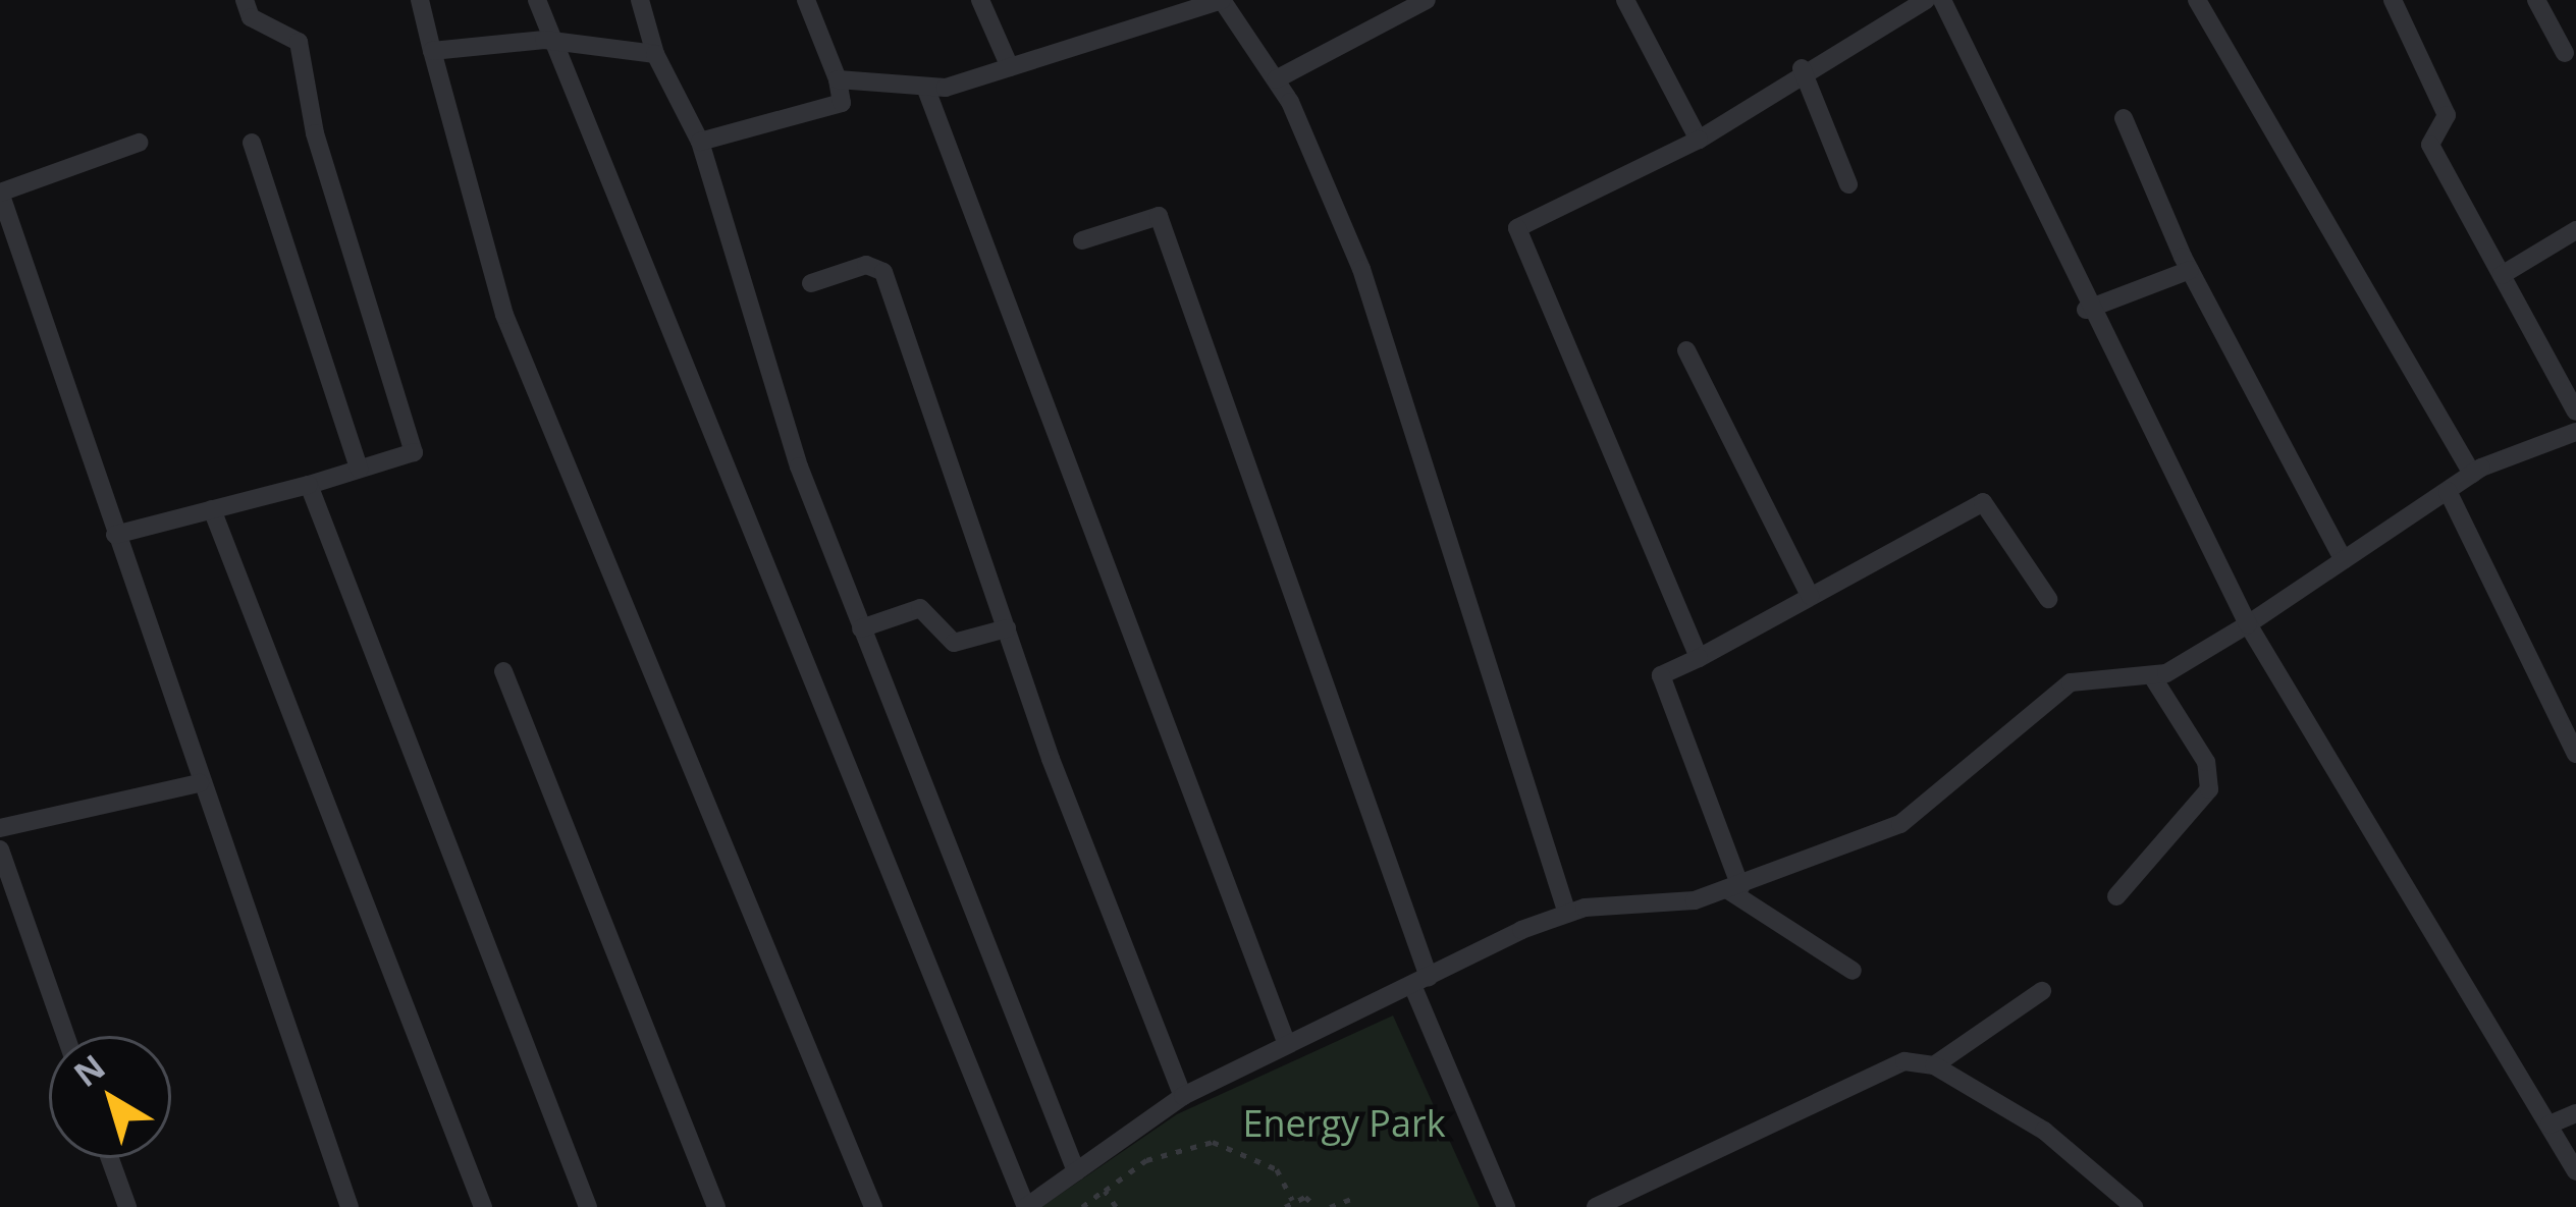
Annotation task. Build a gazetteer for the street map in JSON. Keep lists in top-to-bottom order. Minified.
{"parks":["Energy Park"],"north":"top left"}
